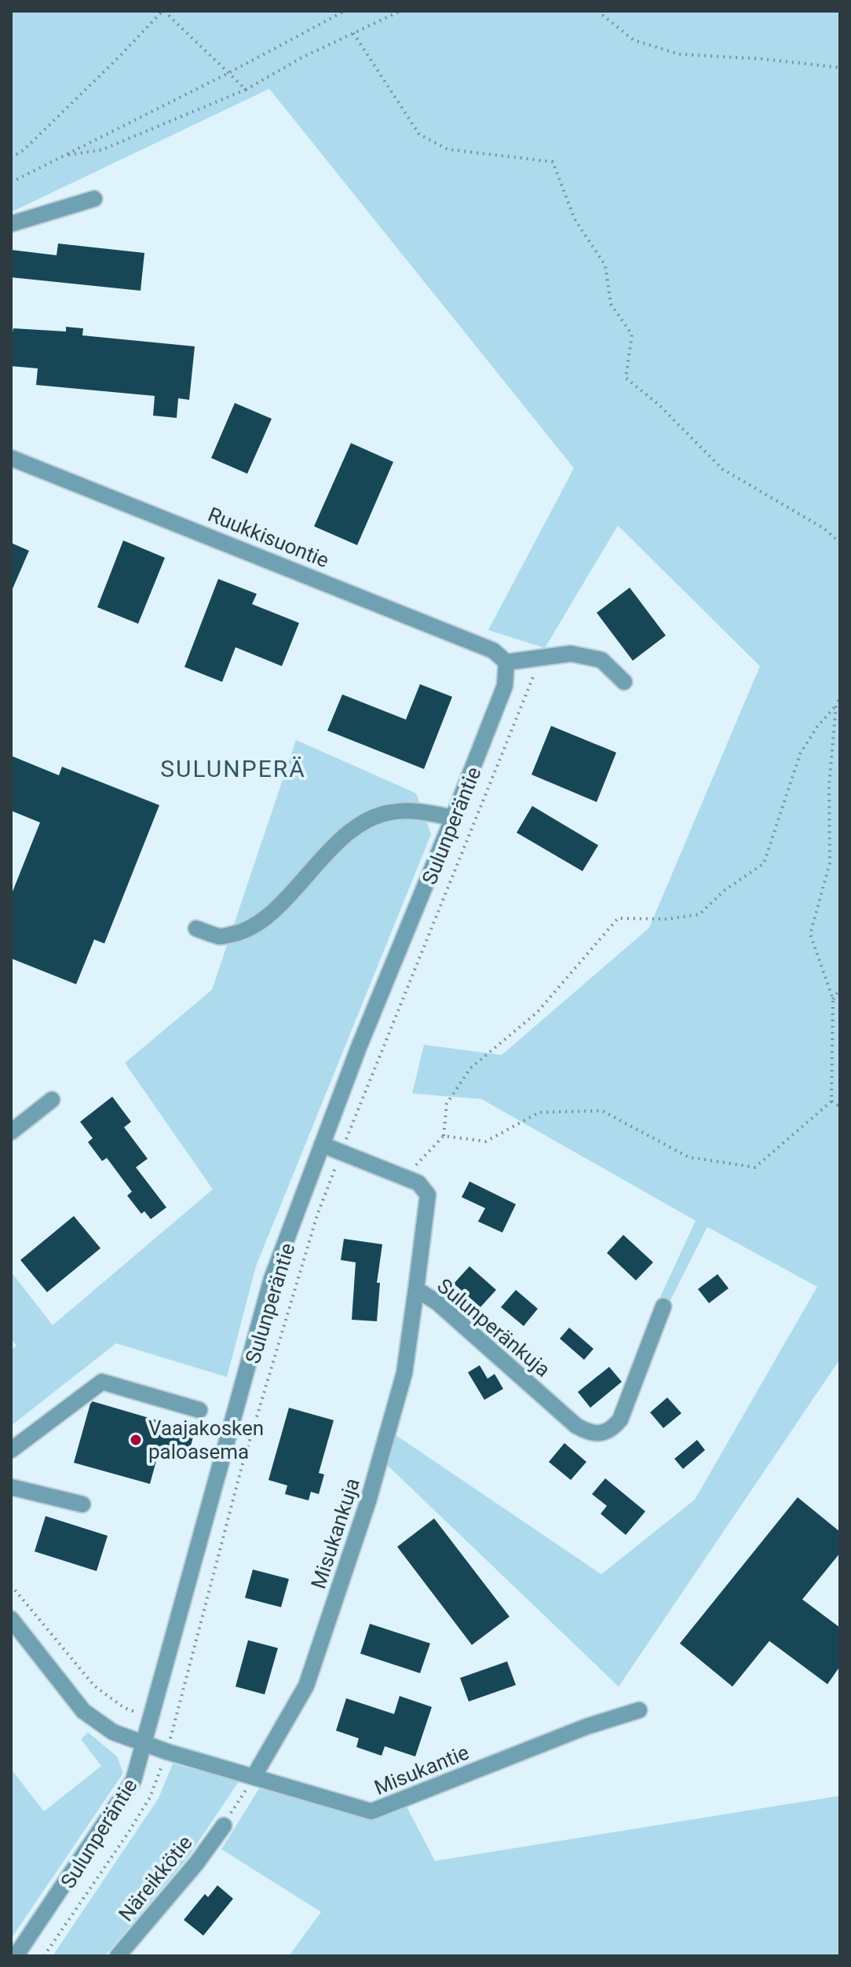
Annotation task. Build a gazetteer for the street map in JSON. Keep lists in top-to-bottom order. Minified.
{"streets":{"street":["Ruukkisuontie","Sulunperäntie","Sulunperänkuja","Misukankuja","Misukantie","Näreikkötie"]},"crossings":[["Ruukkisuontie","Sulunperäntie"],["Sulunperäntie","Sulunperänkuja"],["Sulunperäntie","Misukantie"],["Sulunperänkuja","Misukankuja"],["Misukankuja","Misukantie"]],"districts":["SULUNPERÄ"],"places":["Vaajakosken paloasema"]}
